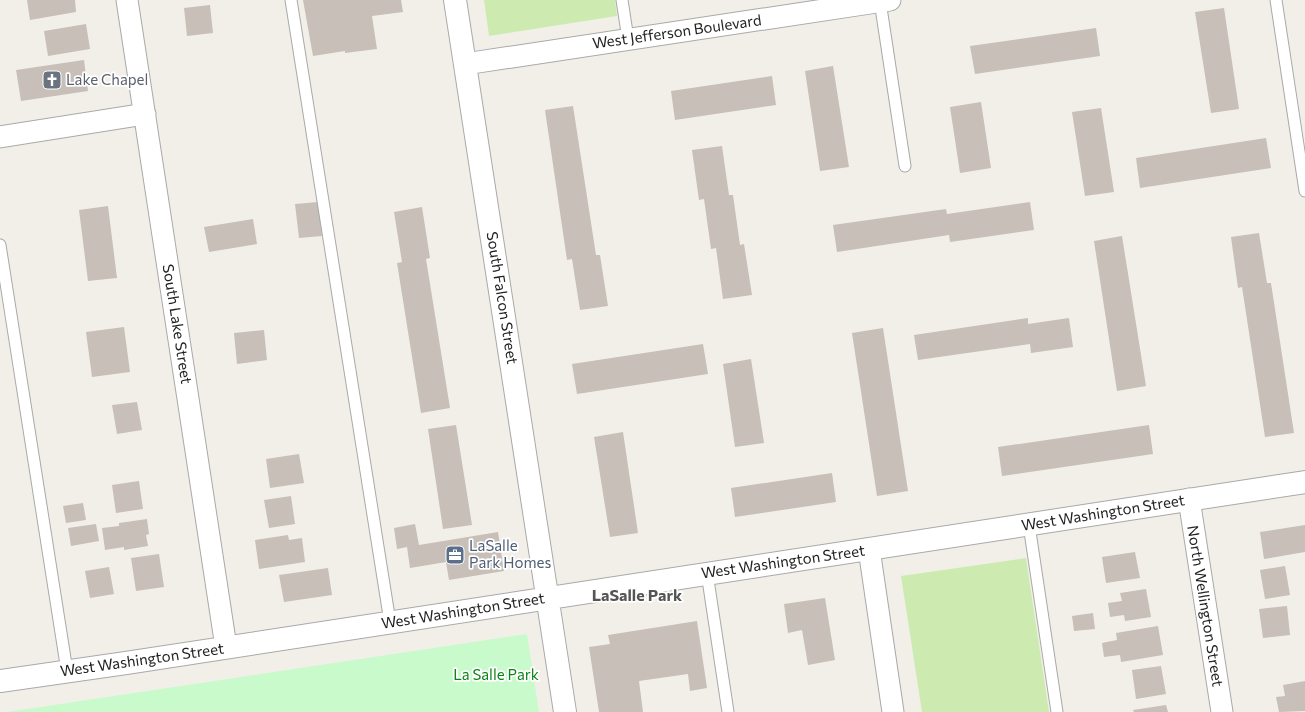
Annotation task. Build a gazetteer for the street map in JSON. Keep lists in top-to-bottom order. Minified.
{"streets":{"street":["West Jefferson Boulevard","South Falcon Street","South Lake Street","West Washington Street","North Wellington Street"]},"crossings":[["West Jefferson Boulevard","South Falcon Street"],["South Falcon Street","West Washington Street"],["South Lake Street","West Washington Street"],["West Washington Street","North Wellington Street"]],"districts":["LaSalle Park"],"parks":["La Salle Park"],"places":{"church":["Lake Chapel"],"office":["LaSalle Park Homes"]}}
